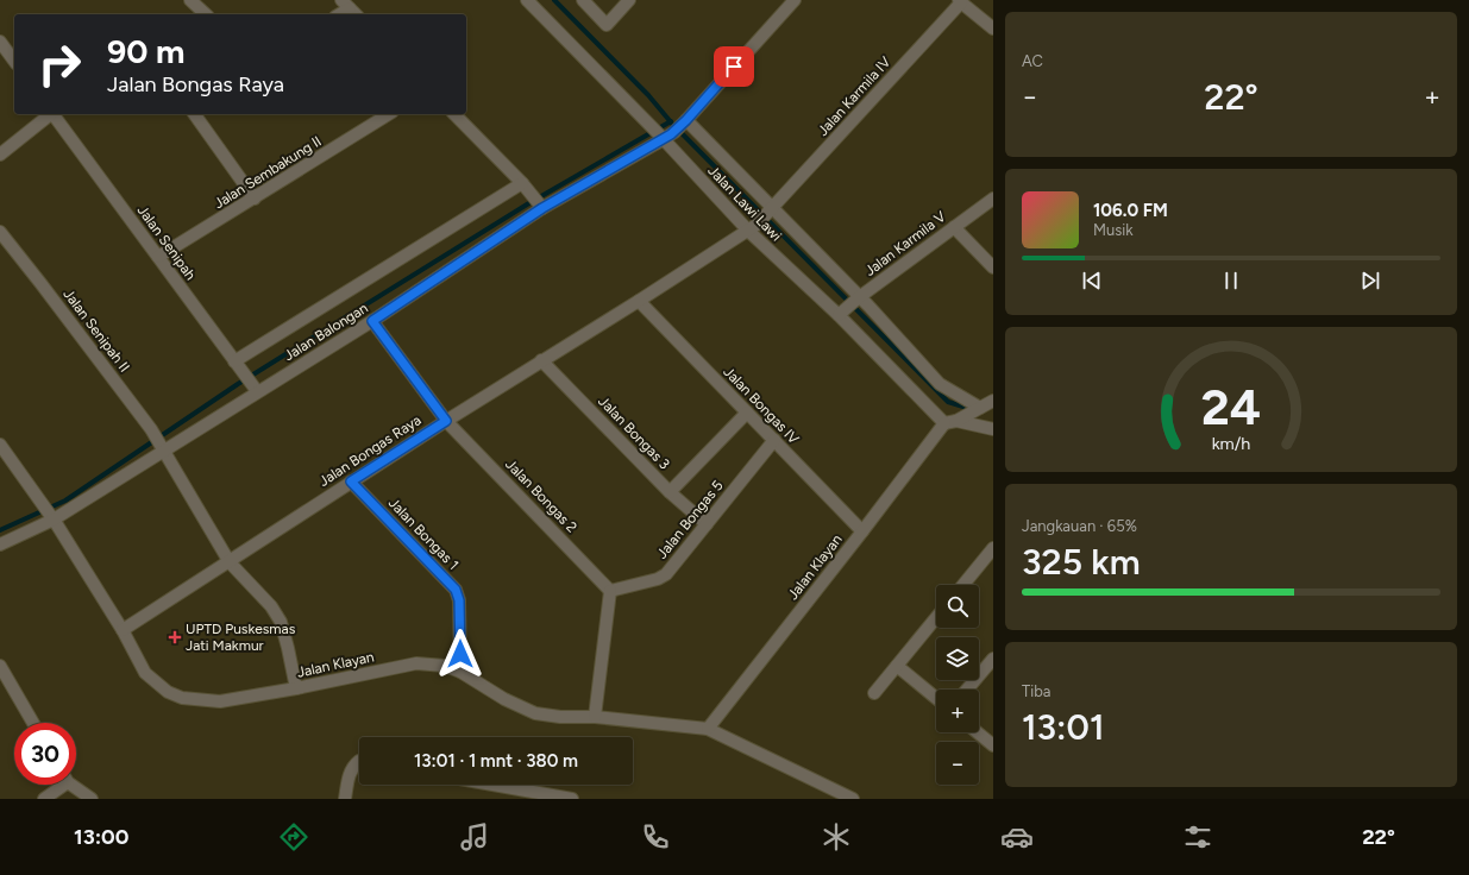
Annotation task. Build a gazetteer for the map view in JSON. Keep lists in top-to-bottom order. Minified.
{"streets":{"street":["Jalan Karmila IV","Jalan Sembakung II","Jalan Lawi Lawi","Jalan Senipah","Jalan Karmila V","Jalan Senipah II","Jalan Balongan","Jalan Bongas IV","Jalan Bongas 3","Jalan Bongas Raya","Jalan Bongas 2","Jalan Bongas 5","Jalan Bongas 1","Jalan Klayan"]},"crossings":[["Jalan Karmila IV","Jalan Lawi Lawi"],["Jalan Karmila IV","Jalan Bongas Raya"],["Jalan Sembakung II","Jalan Senipah"],["Jalan Lawi Lawi","Jalan Karmila V"],["Jalan Lawi Lawi","Jalan Balongan"],["Jalan Lawi Lawi","Jalan Bongas Raya"],["Jalan Lawi Lawi","Jalan Klayan"],["Jalan Senipah","Jalan Balongan"],["Jalan Senipah II","Jalan Balongan"],["Jalan Senipah II","Jalan Bongas Raya"],["Jalan Senipah II","Jalan Klayan"],["Jalan Balongan","Jalan Bongas 2"],["Jalan Balongan","Jalan Klayan"],["Jalan Bongas IV","Jalan Bongas Raya"],["Jalan Bongas IV","Jalan Bongas 5"],["Jalan Bongas IV","Jalan Klayan"],["Jalan Bongas 3","Jalan Bongas Raya"],["Jalan Bongas 3","Jalan Bongas 5"],["Jalan Bongas Raya","Jalan Bongas 2"],["Jalan Bongas Raya","Jalan Bongas 1"],["Jalan Bongas Raya","Jalan Klayan"],["Jalan Bongas 2","Jalan Bongas 5"],["Jalan Bongas 1","Jalan Klayan"]],"places":{"health":["UPTD Puskesmas Jati Makmur"]},"page":{"tile":["AC",["Jangkauan · 65%","325 km"],["Tiba","13:01"]],"turn":["90 m","Jalan Bongas Raya"],"heat":["−","22°","+"],"song":["106.0 FM","Musik"],"map_buttons":["+","−"],"limit":"30","trip":"13:01 · 1 mnt · 380 m","tabs":["13:00","22°"],"gauge":["24","km/h"]}}
